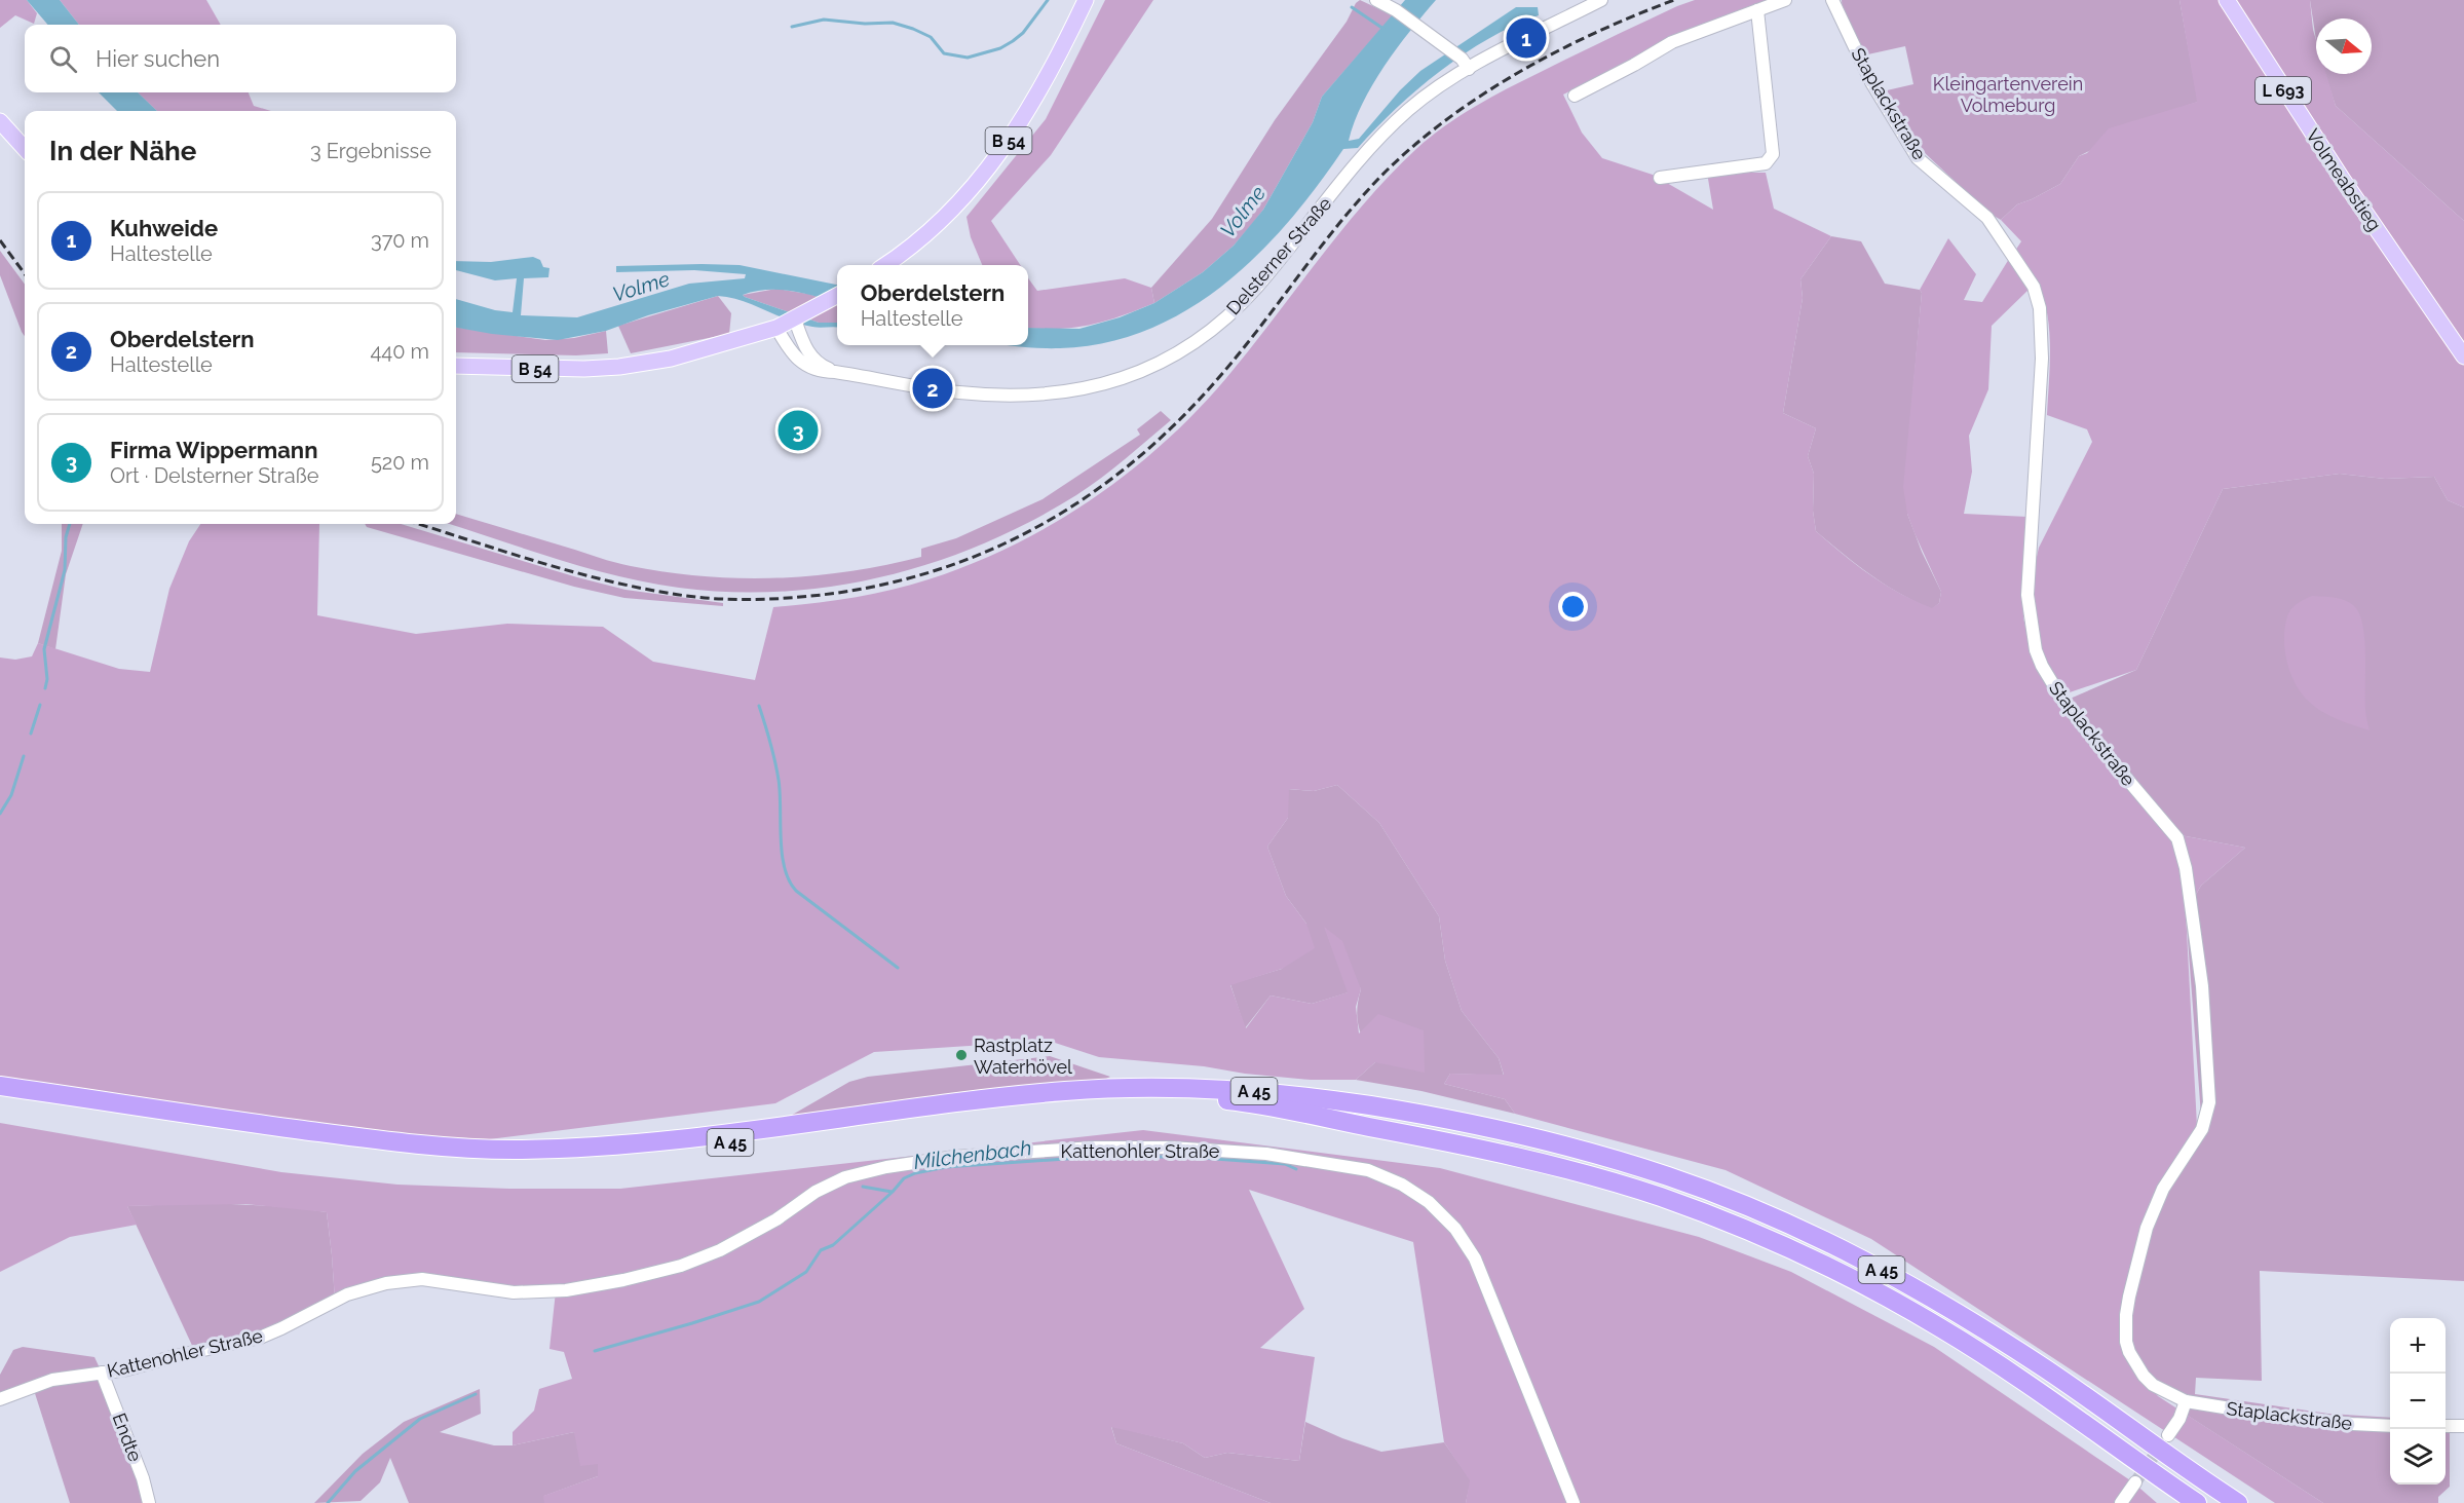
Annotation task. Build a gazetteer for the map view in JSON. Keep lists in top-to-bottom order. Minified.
{"streets":{"highway":["A 45"],"main road":["L 693","B 54","Volmeabstieg"],"street":["Staplackstraße","Delsterner Straße","Kattenohler Straße","Endte"]},"crossings":[["B 54","Delsterner Straße"],["Kattenohler Straße","Endte"]],"water":["Volme","Milchenbach"],"parks":["Kleingartenverein Volmeburg"],"places":["Rastplatz Waterhövel"],"north":"right","page":{"pins":["1","2","3"],"search":"Hier suchen","heading":["In der Nähe","3 Ergebnisse"],"list":[{"mark":"1","name":"Kuhweide","note":"Haltestelle","value":"370 m"},{"mark":"2","name":"Oberdelstern","note":"Haltestelle","value":"440 m"},{"mark":"3","name":"Firma Wippermann","note":"Ort · Delsterner Straße","value":"520 m"}],"popup":["Oberdelstern","Haltestelle"],"map_buttons":["+","−"]}}
